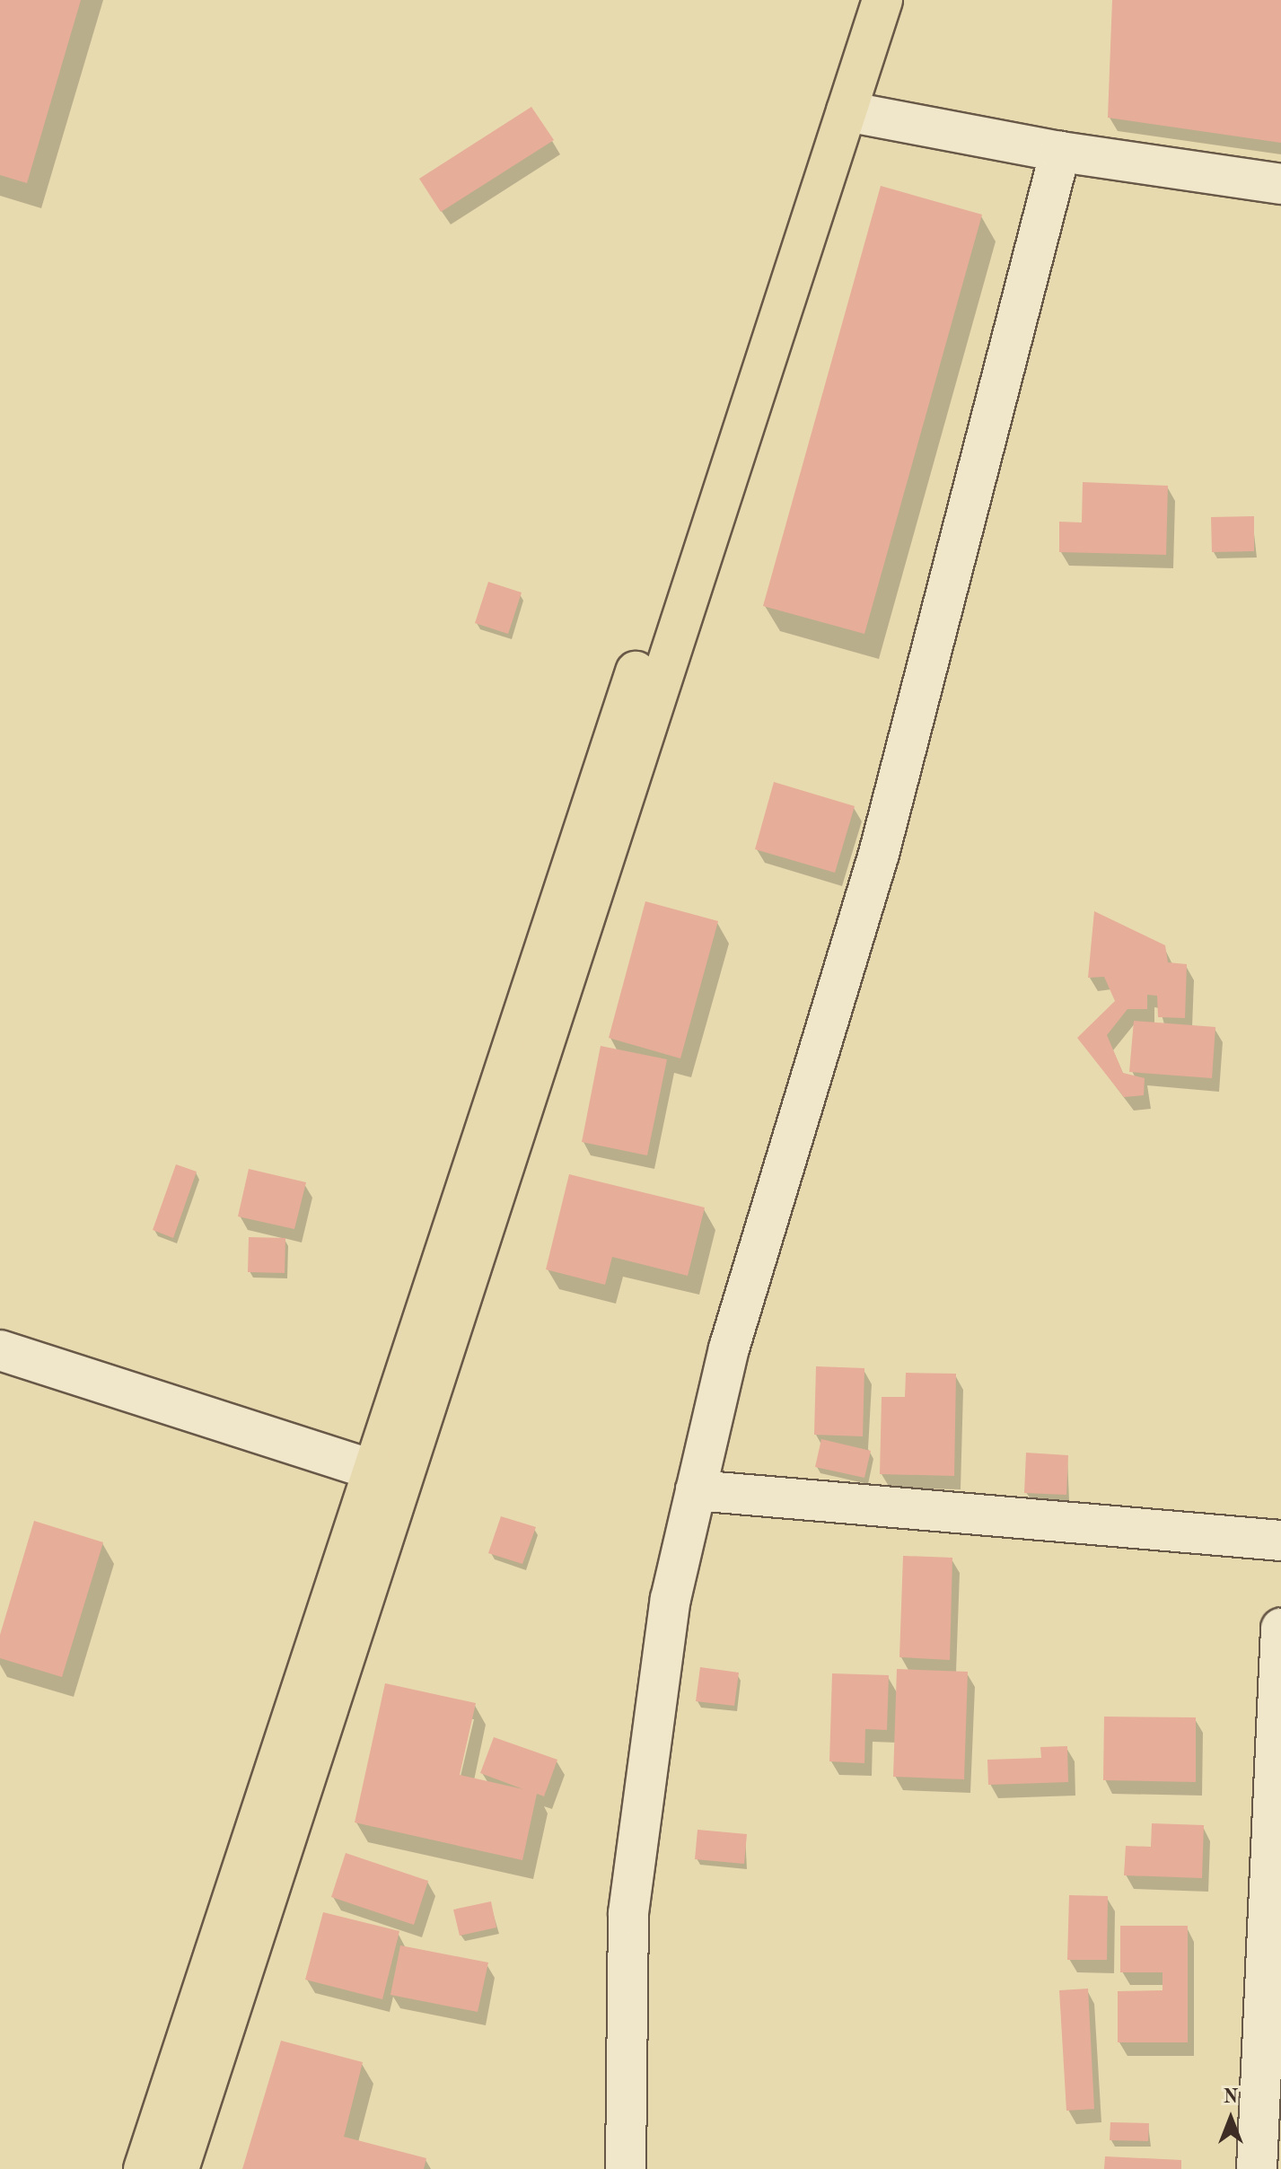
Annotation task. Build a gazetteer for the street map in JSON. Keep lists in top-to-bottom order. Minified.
{"north":"top"}
